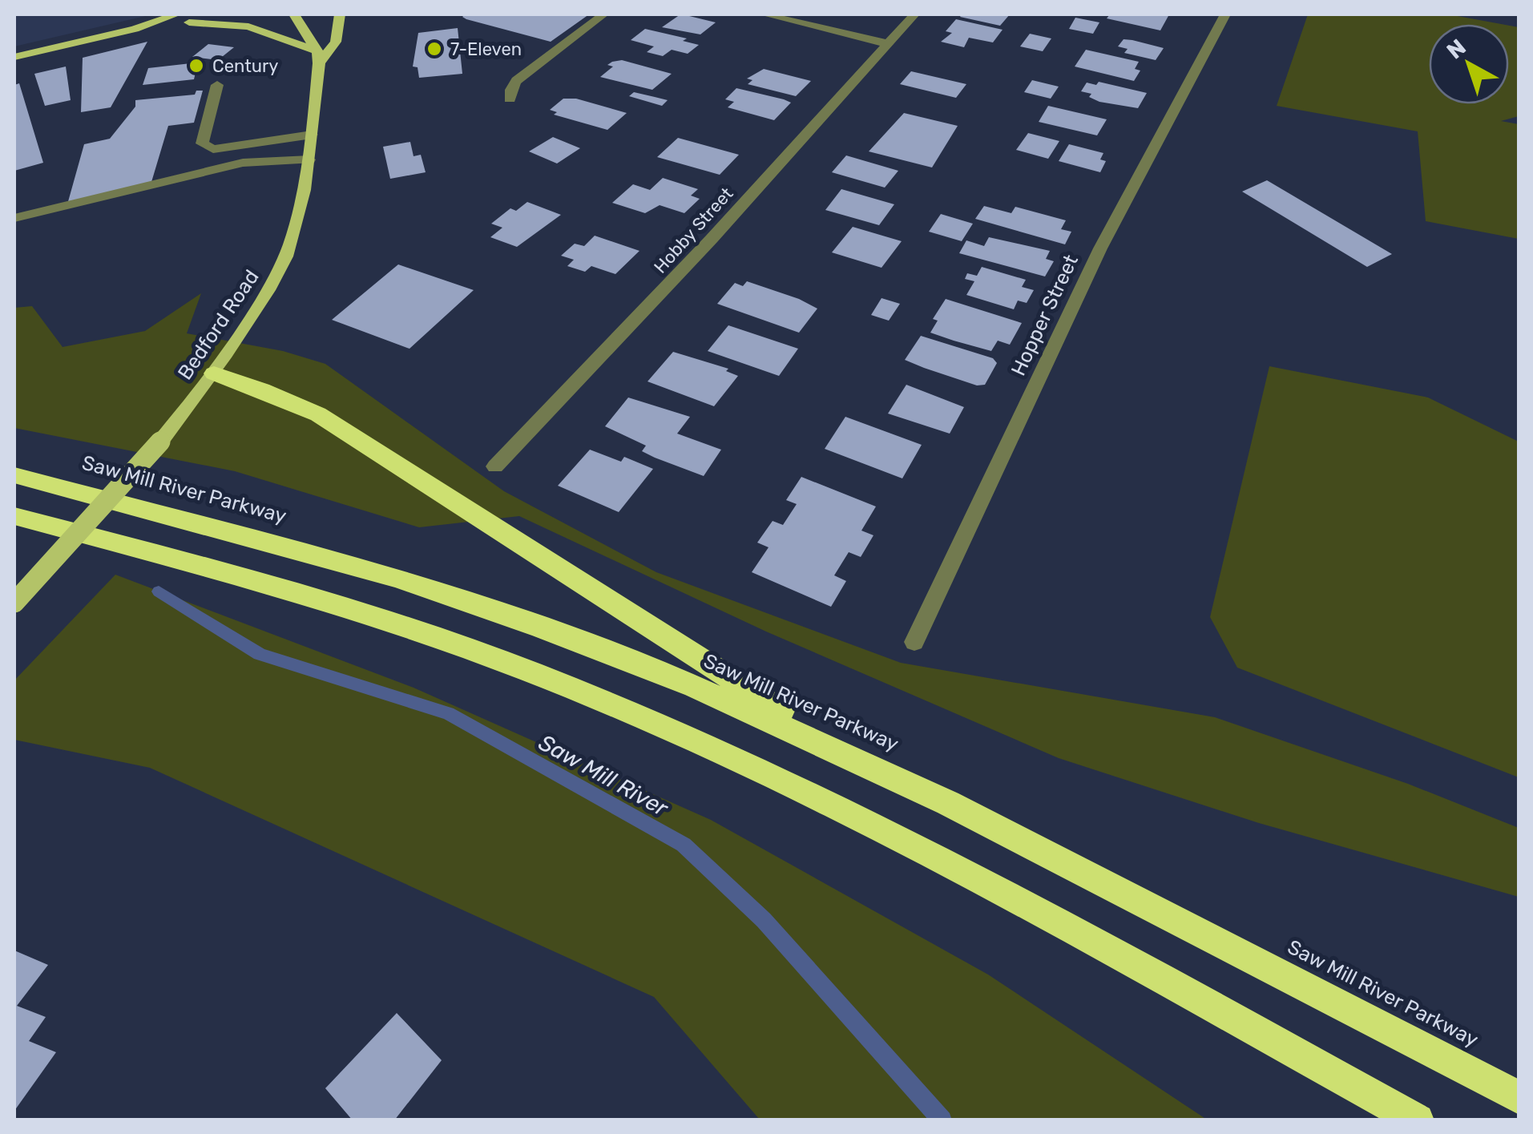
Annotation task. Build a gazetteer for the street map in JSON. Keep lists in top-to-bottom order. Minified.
{"streets":{"highway":["Saw Mill River Parkway"],"main road":["Bedford Road"],"street":["Hobby Street","Hopper Street"]},"water":["Saw Mill River"],"places":["7-Eleven","Century"],"north":"top left"}
